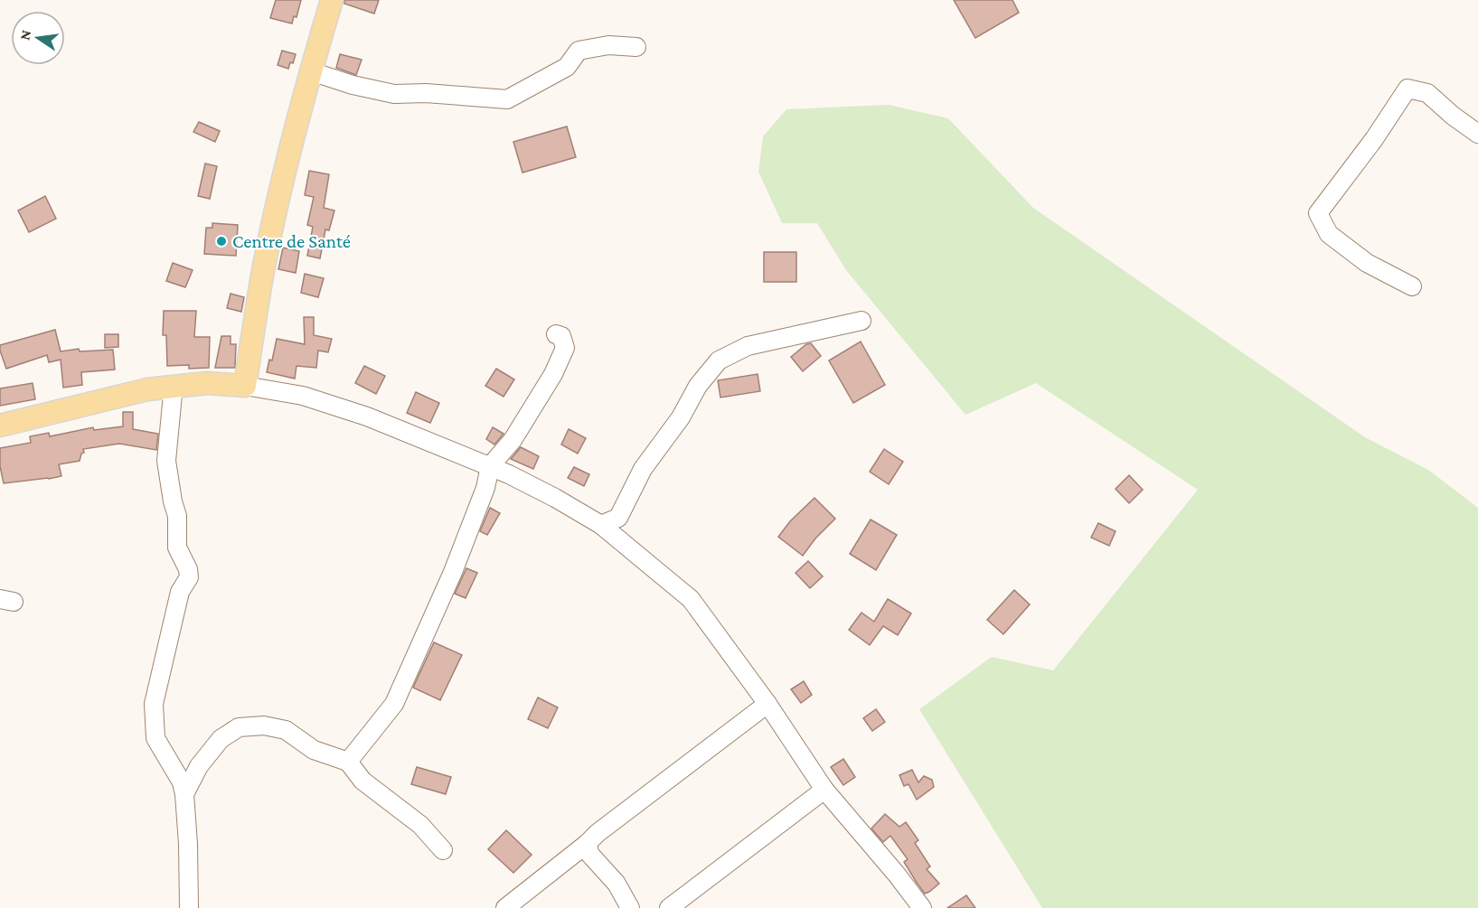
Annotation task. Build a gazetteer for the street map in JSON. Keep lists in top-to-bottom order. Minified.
{"places":["Centre de Santé"],"north":"left"}
